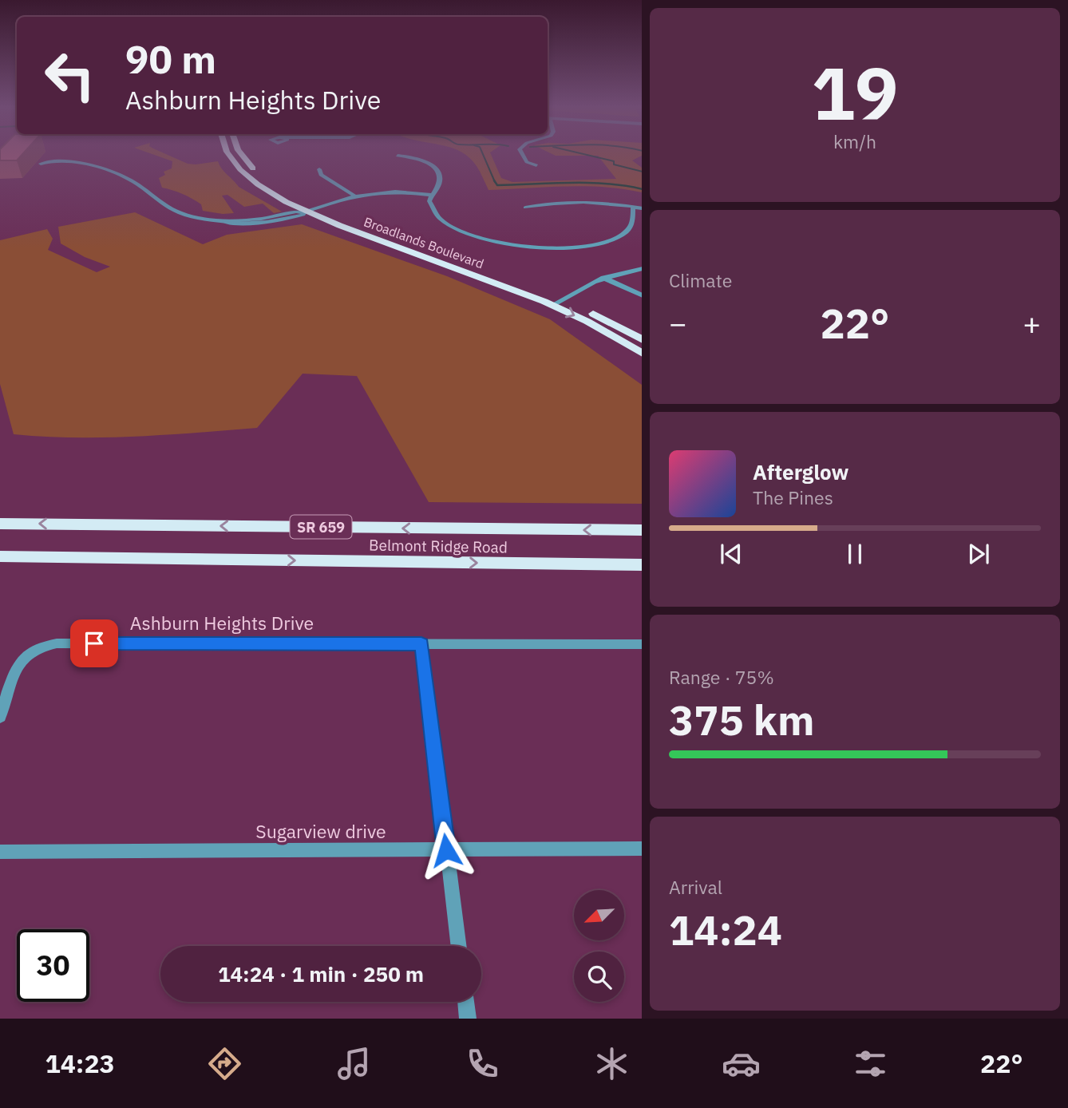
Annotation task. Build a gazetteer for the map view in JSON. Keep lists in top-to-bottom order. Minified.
{"streets":{"main road":["Broadlands Boulevard","SR 659","Belmont Ridge Road"],"street":["Ashburn Heights Drive","Sugarview drive"]},"north":"bottom left","page":{"tile":[["19","km/h"],"Climate",["Range · 75%","375 km"],["Arrival","14:24"]],"turn":["90 m","Ashburn Heights Drive"],"heat":["−","22°","+"],"song":["Afterglow","The Pines"],"limit":"30","trip":"14:24 · 1 min · 250 m","tabs":["14:23","22°"]}}
